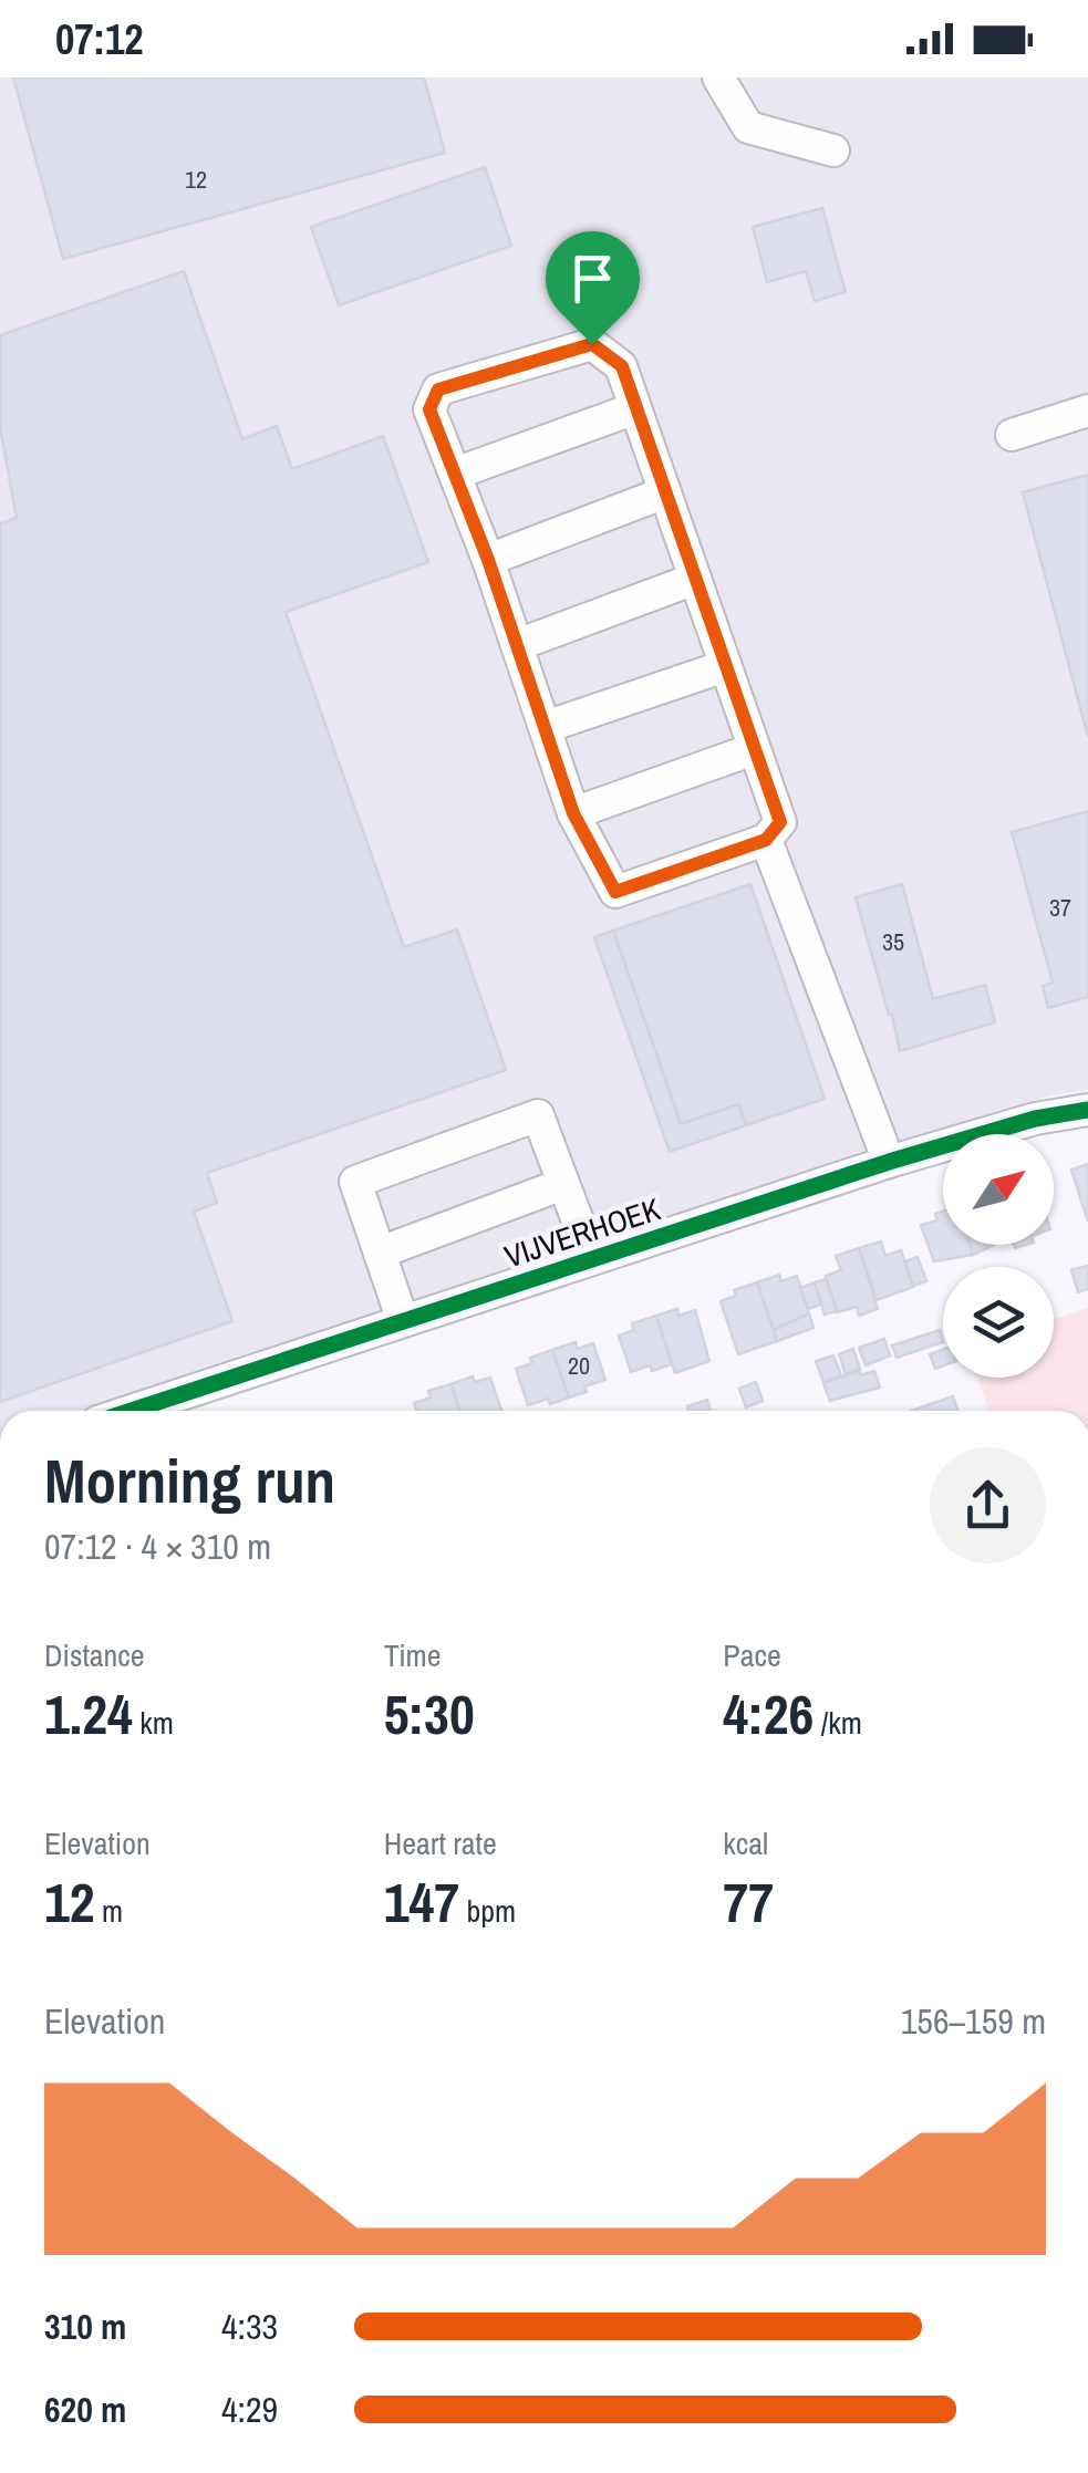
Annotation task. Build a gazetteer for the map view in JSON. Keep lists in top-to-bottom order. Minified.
{"streets":{"street":["VIJVERHOEK"]},"house_numbers":["12","37","35","20"],"north":"top right","page":{"status":"07:12","heading":["Morning run","07:12 · 4 × 310 m"],"stats":[["Distance","1.24 km"],["Time","5:30"],["Pace","4:26 /km"],["Elevation","12 m"],["Heart rate","147 bpm"],["kcal","77"]],"chart":["Elevation","156–159 m"],"list":[{"name":"310 m","note":"4:33"},{"name":"620 m","note":"4:29"}]}}
